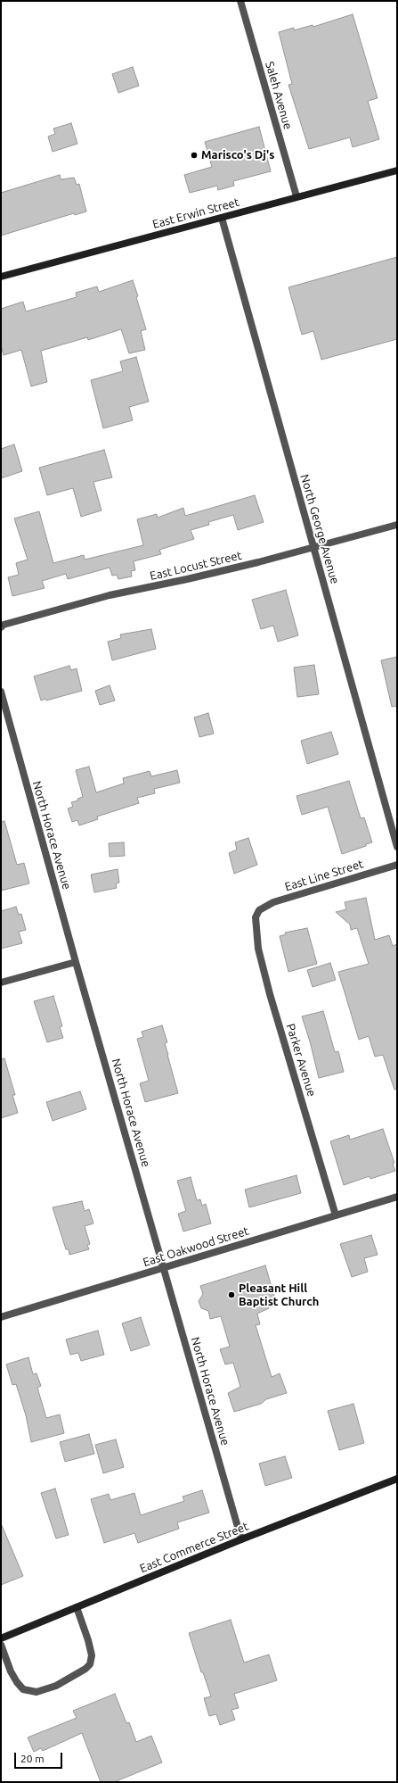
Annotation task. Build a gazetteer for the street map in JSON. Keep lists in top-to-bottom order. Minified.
{"streets":{"street":["Saleh Avenue","East Erwin Street","North George Avenue","East Locust Street","North Horace Avenue","East Line Street","Parker Avenue","East Oakwood Street","East Commerce Street"]},"crossings":[["Saleh Avenue","East Erwin Street"],["East Erwin Street","North George Avenue"],["North George Avenue","East Locust Street"],["North Horace Avenue","East Oakwood Street"],["North Horace Avenue","East Commerce Street"],["East Line Street","Parker Avenue"],["Parker Avenue","East Oakwood Street"]],"places":["Marisco's Dj's","Pleasant Hill Baptist Church"],"scale_bar":"20 m"}
